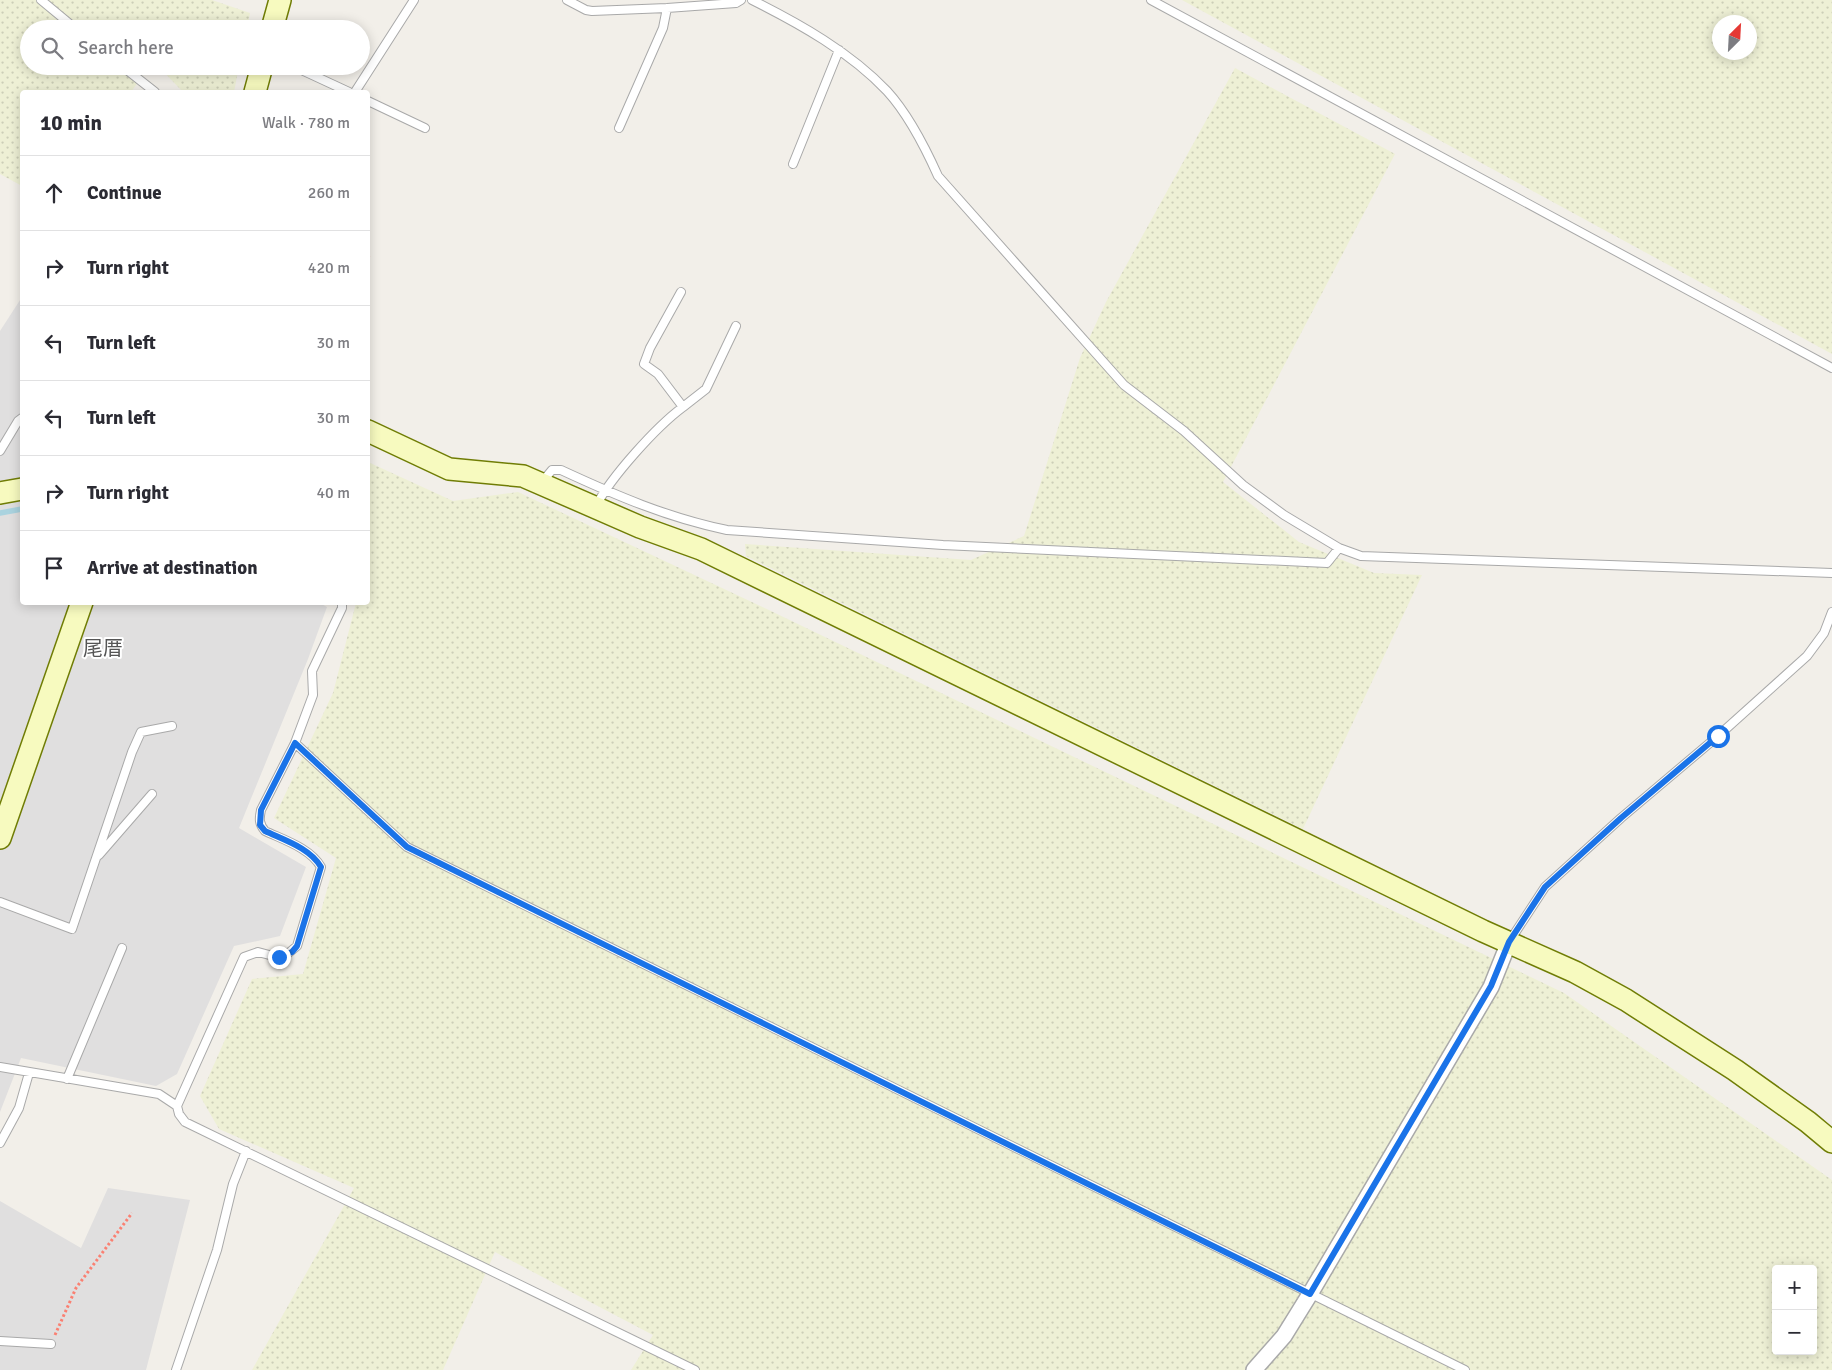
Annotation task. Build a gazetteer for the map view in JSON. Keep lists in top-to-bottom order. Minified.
{"districts":["尾厝"],"north":"top right","page":{"search":"Search here","heading":["10 min","Walk · 780 m"],"list":[["Continue","260 m"],["Turn right","420 m"],["Turn left","30 m"],["Turn left","30 m"],["Turn right","40 m"],"Arrive at destination"],"map_buttons":["+","−"]}}
